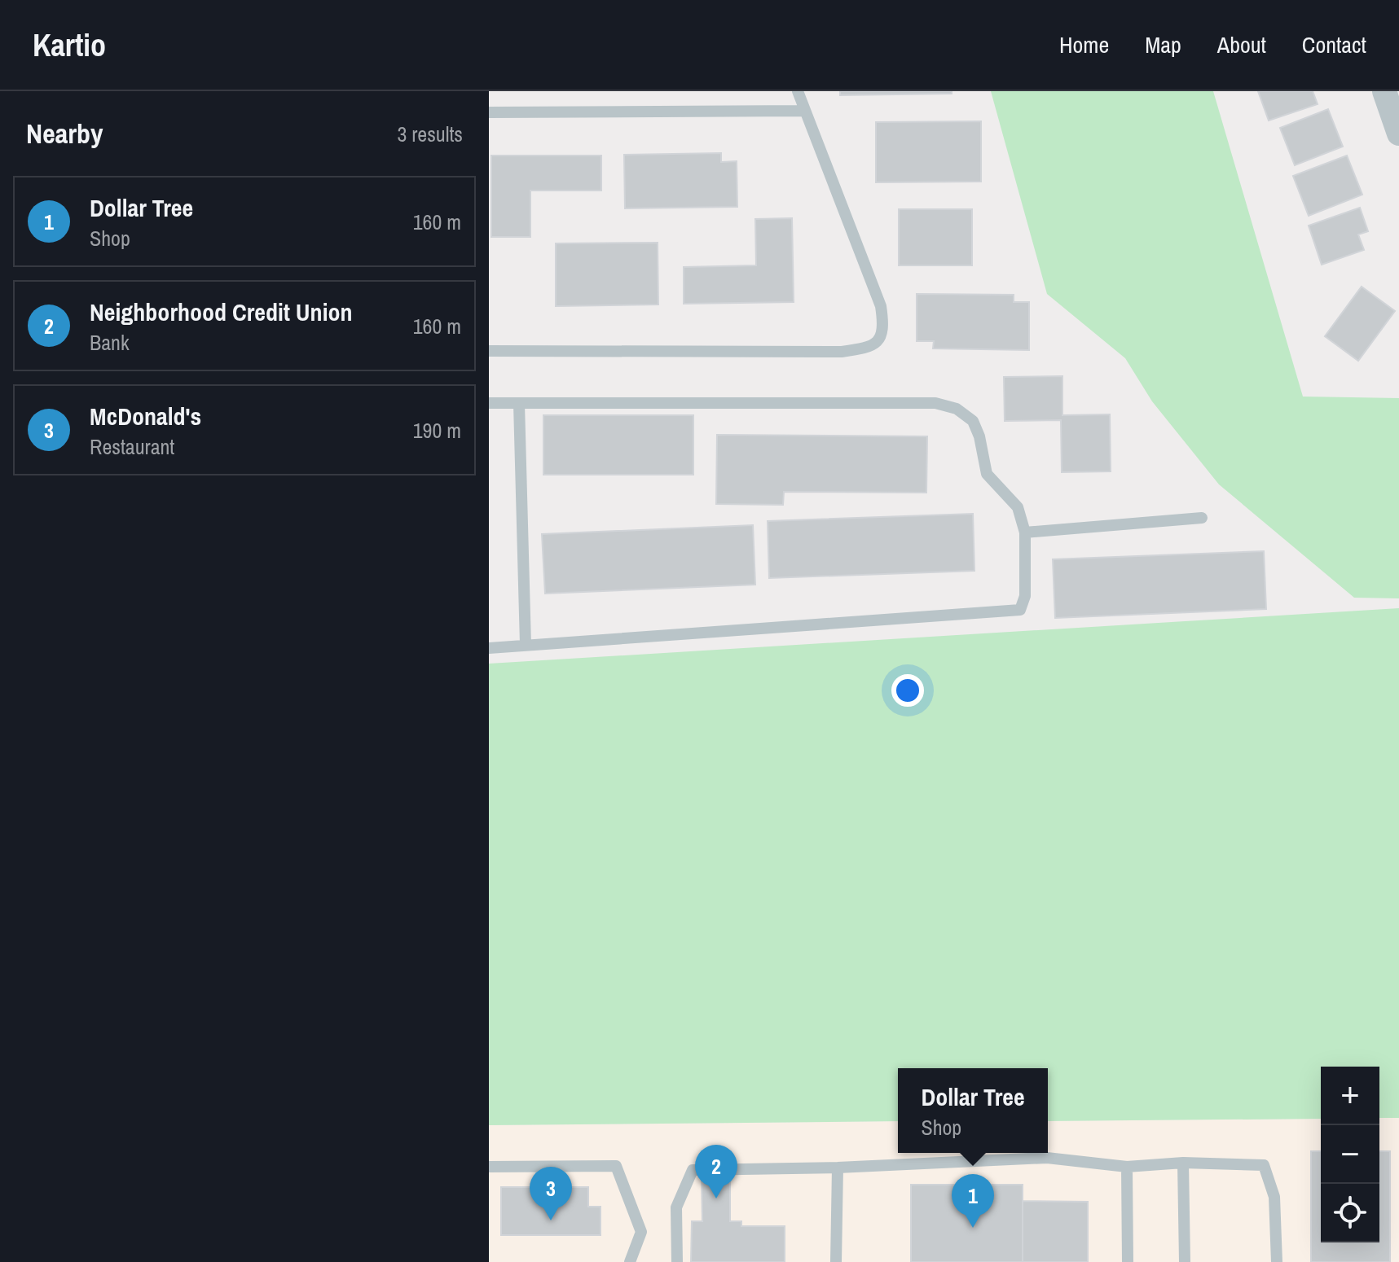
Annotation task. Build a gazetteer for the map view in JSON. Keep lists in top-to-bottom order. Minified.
{"page":{"header":"Kartio","nav":["Home","Map","About","Contact"],"heading":["Nearby","3 results"],"list":[{"mark":"1","name":"Dollar Tree","note":"Shop","value":"160 m"},{"mark":"2","name":"Neighborhood Credit Union","note":"Bank","value":"160 m"},{"mark":"3","name":"McDonald's","note":"Restaurant","value":"190 m"}],"map_buttons":["+","−"],"popup":["Dollar Tree","Shop"],"pins":["2","3","1"]}}
